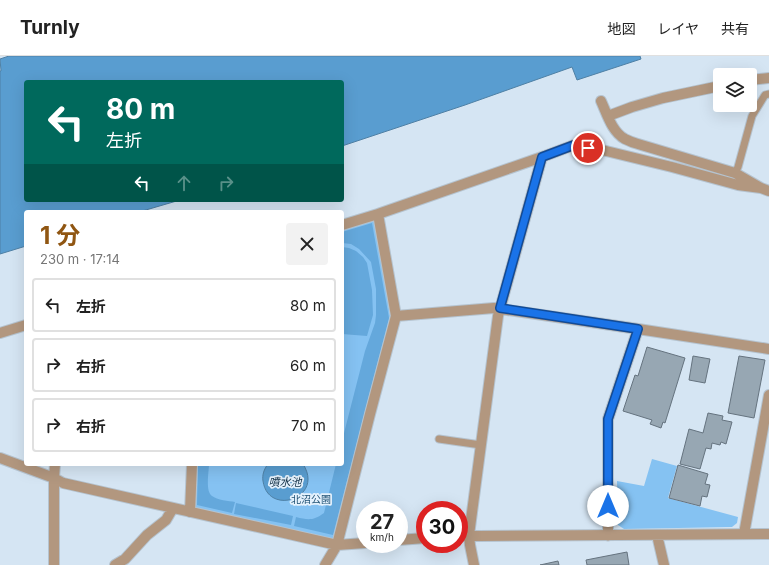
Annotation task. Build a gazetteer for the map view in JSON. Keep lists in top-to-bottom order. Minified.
{"water":["噴水池"],"parks":["北沼公園"],"page":{"header":"Turnly","nav":["地図","レイヤ","共有"],"turn":["80 m","左折"],"heading":["1 分","230 m · 17:14"],"list":[{"name":"左折","value":"80 m"},{"name":"右折","value":"60 m"},{"name":"右折","value":"70 m"}],"speed":"27 km/h","limit":"30"}}
